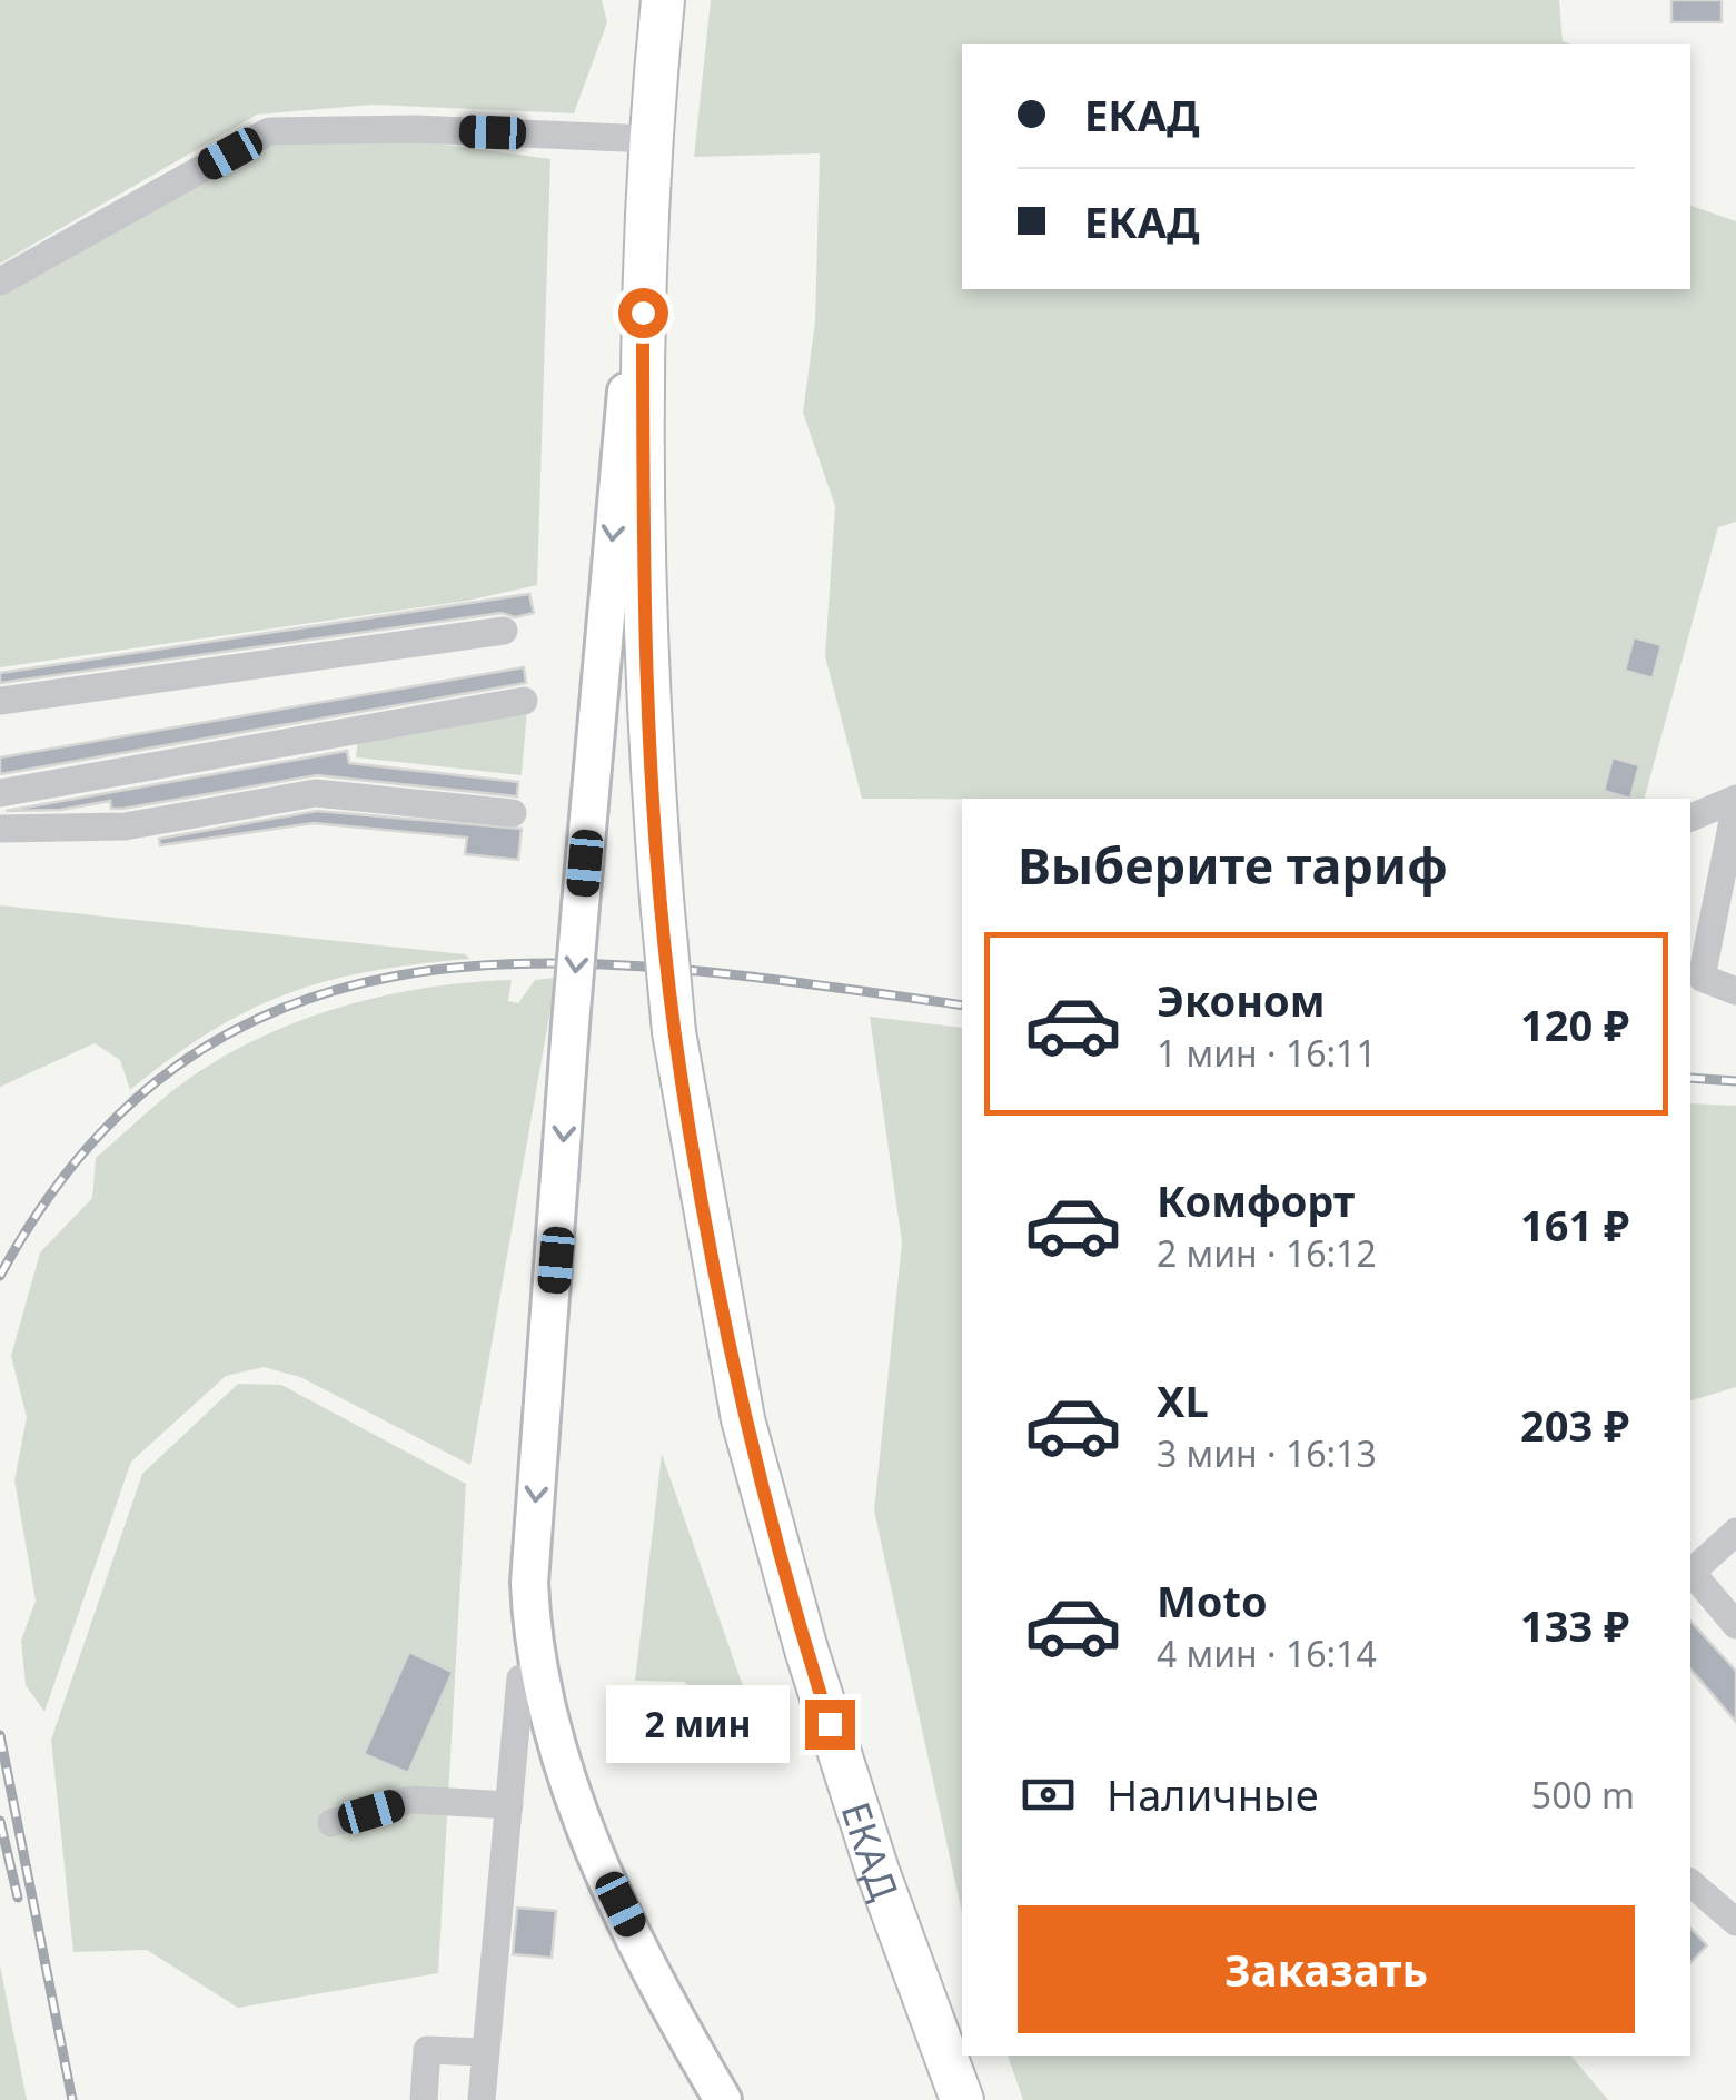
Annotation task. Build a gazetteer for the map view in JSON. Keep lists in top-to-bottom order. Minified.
{"streets":{"highway":["ЕКАД"]},"page":{"banner":["ЕКАД","ЕКАД"],"heading":"Выберите тариф","list":[{"name":"Эконом","note":"1 мин · 16:11","value":"120 ₽"},{"name":"Комфорт","note":"2 мин · 16:12","value":"161 ₽"},{"name":"XL","note":"3 мин · 16:13","value":"203 ₽"},{"name":"Moto","note":"4 мин · 16:14","value":"133 ₽"}],"bubble":"2 мин","pay":["Наличные","500 m"],"buttons":"Заказать"}}
